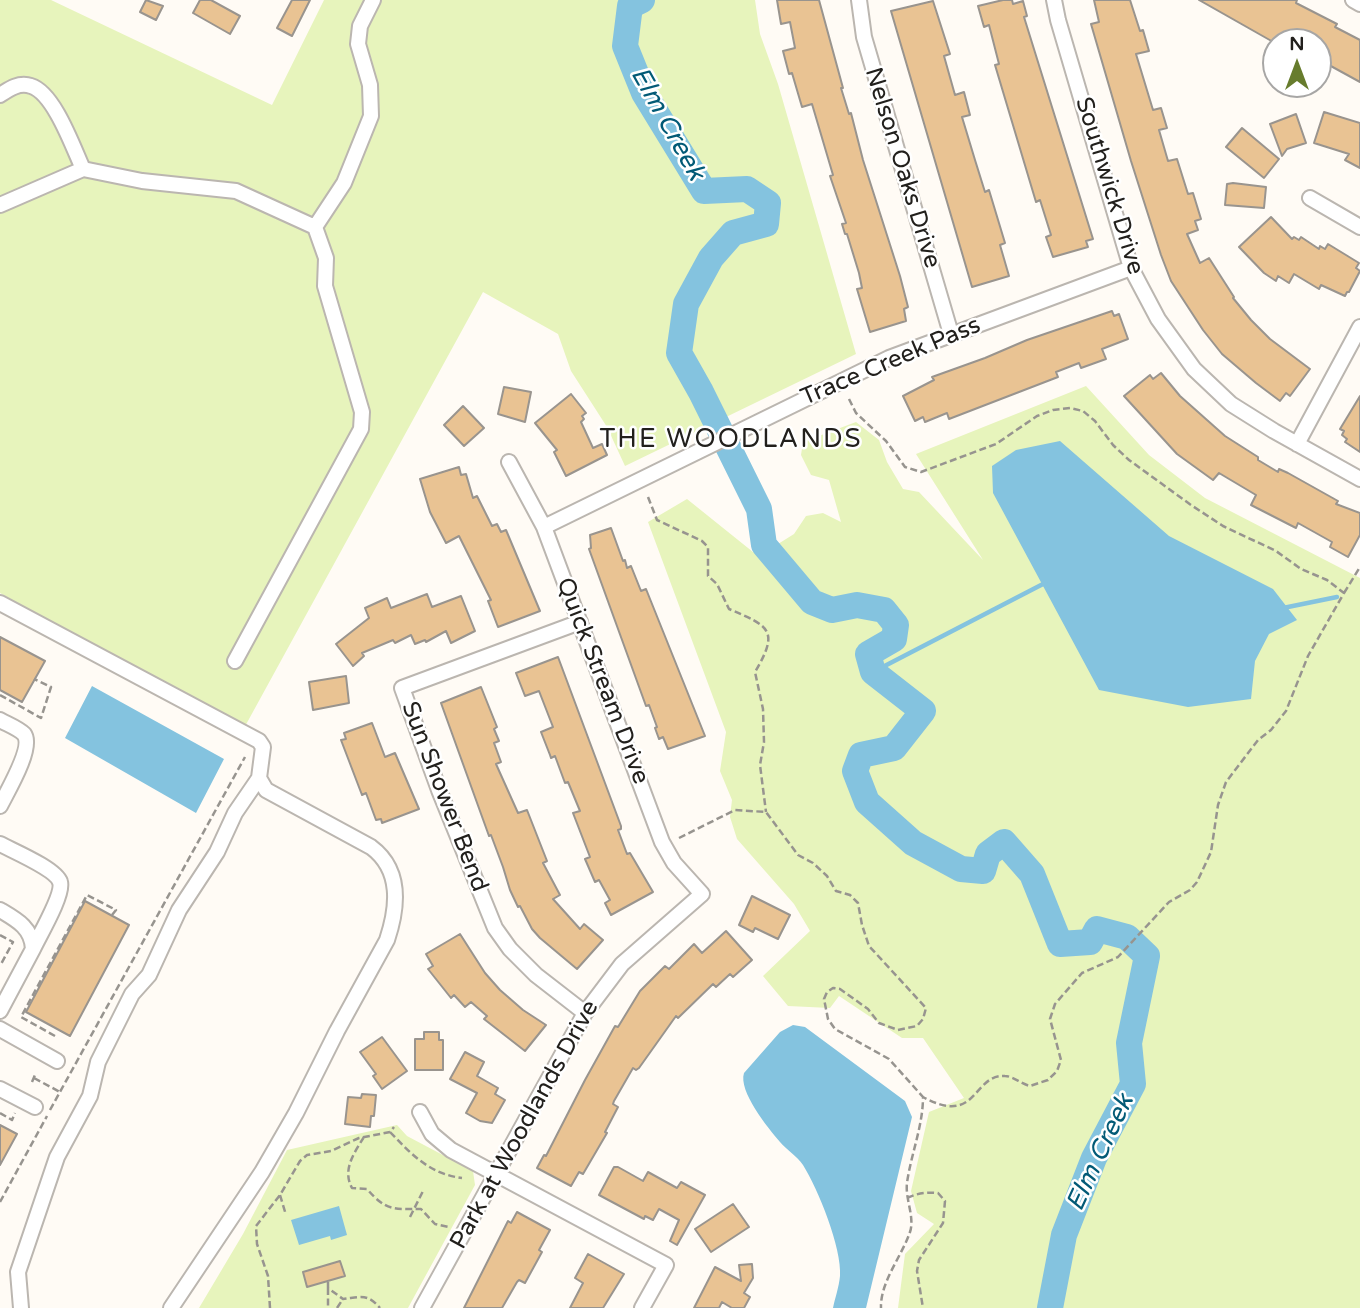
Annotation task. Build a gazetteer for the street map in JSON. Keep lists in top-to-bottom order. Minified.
{"streets":{"street":["Nelson Oaks Drive","Southwick Drive","Trace Creek Pass","Quick Stream Drive","Sun Shower Bend","Park at Woodlands Drive"]},"crossings":[["Nelson Oaks Drive","Trace Creek Pass"],["Southwick Drive","Trace Creek Pass"],["Trace Creek Pass","Quick Stream Drive"],["Quick Stream Drive","Sun Shower Bend"],["Quick Stream Drive","Park at Woodlands Drive"],["Sun Shower Bend","Park at Woodlands Drive"]],"districts":["THE WOODLANDS"],"water":["Elm Creek"],"north":"top"}
